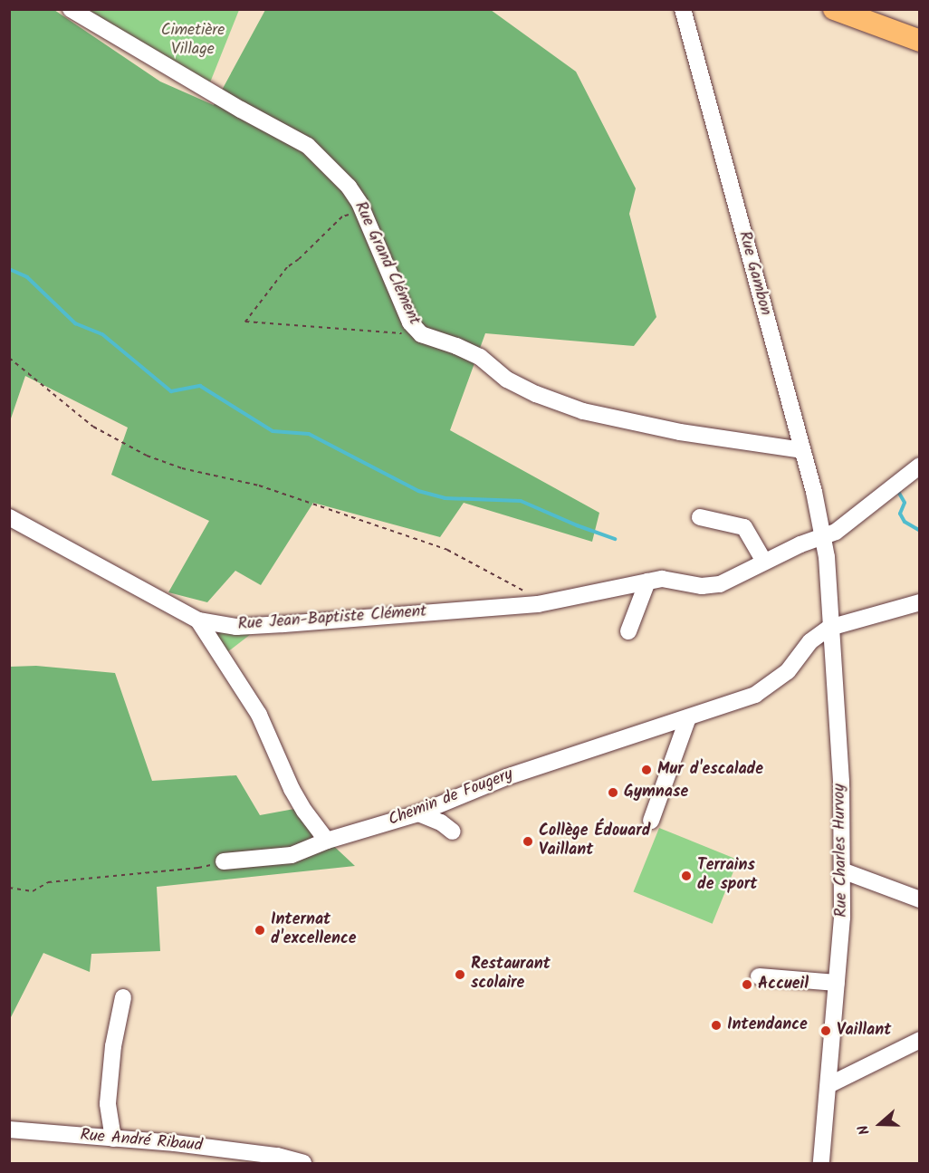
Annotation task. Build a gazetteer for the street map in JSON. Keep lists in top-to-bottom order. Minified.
{"streets":{"street":["Rue Grand Clément","Rue Gambon","Rue Jean-Baptiste Clément","Chemin de Fougery","Rue Charles Hurvoy","Rue André Ribaud"]},"crossings":[["Rue Grand Clément","Rue Gambon"],["Rue Gambon","Rue Jean-Baptiste Clément"],["Rue Gambon","Rue Charles Hurvoy"],["Rue Jean-Baptiste Clément","Rue Charles Hurvoy"],["Chemin de Fougery","Rue Charles Hurvoy"]],"parks":["Cimetière Village"],"places":["Mur d'escalade","Gymnase","Collège Édouard Vaillant","Terrains de sport","Internat d'excellence","Restaurant scolaire","Accueil","Intendance","Vaillant"],"north":"left"}
